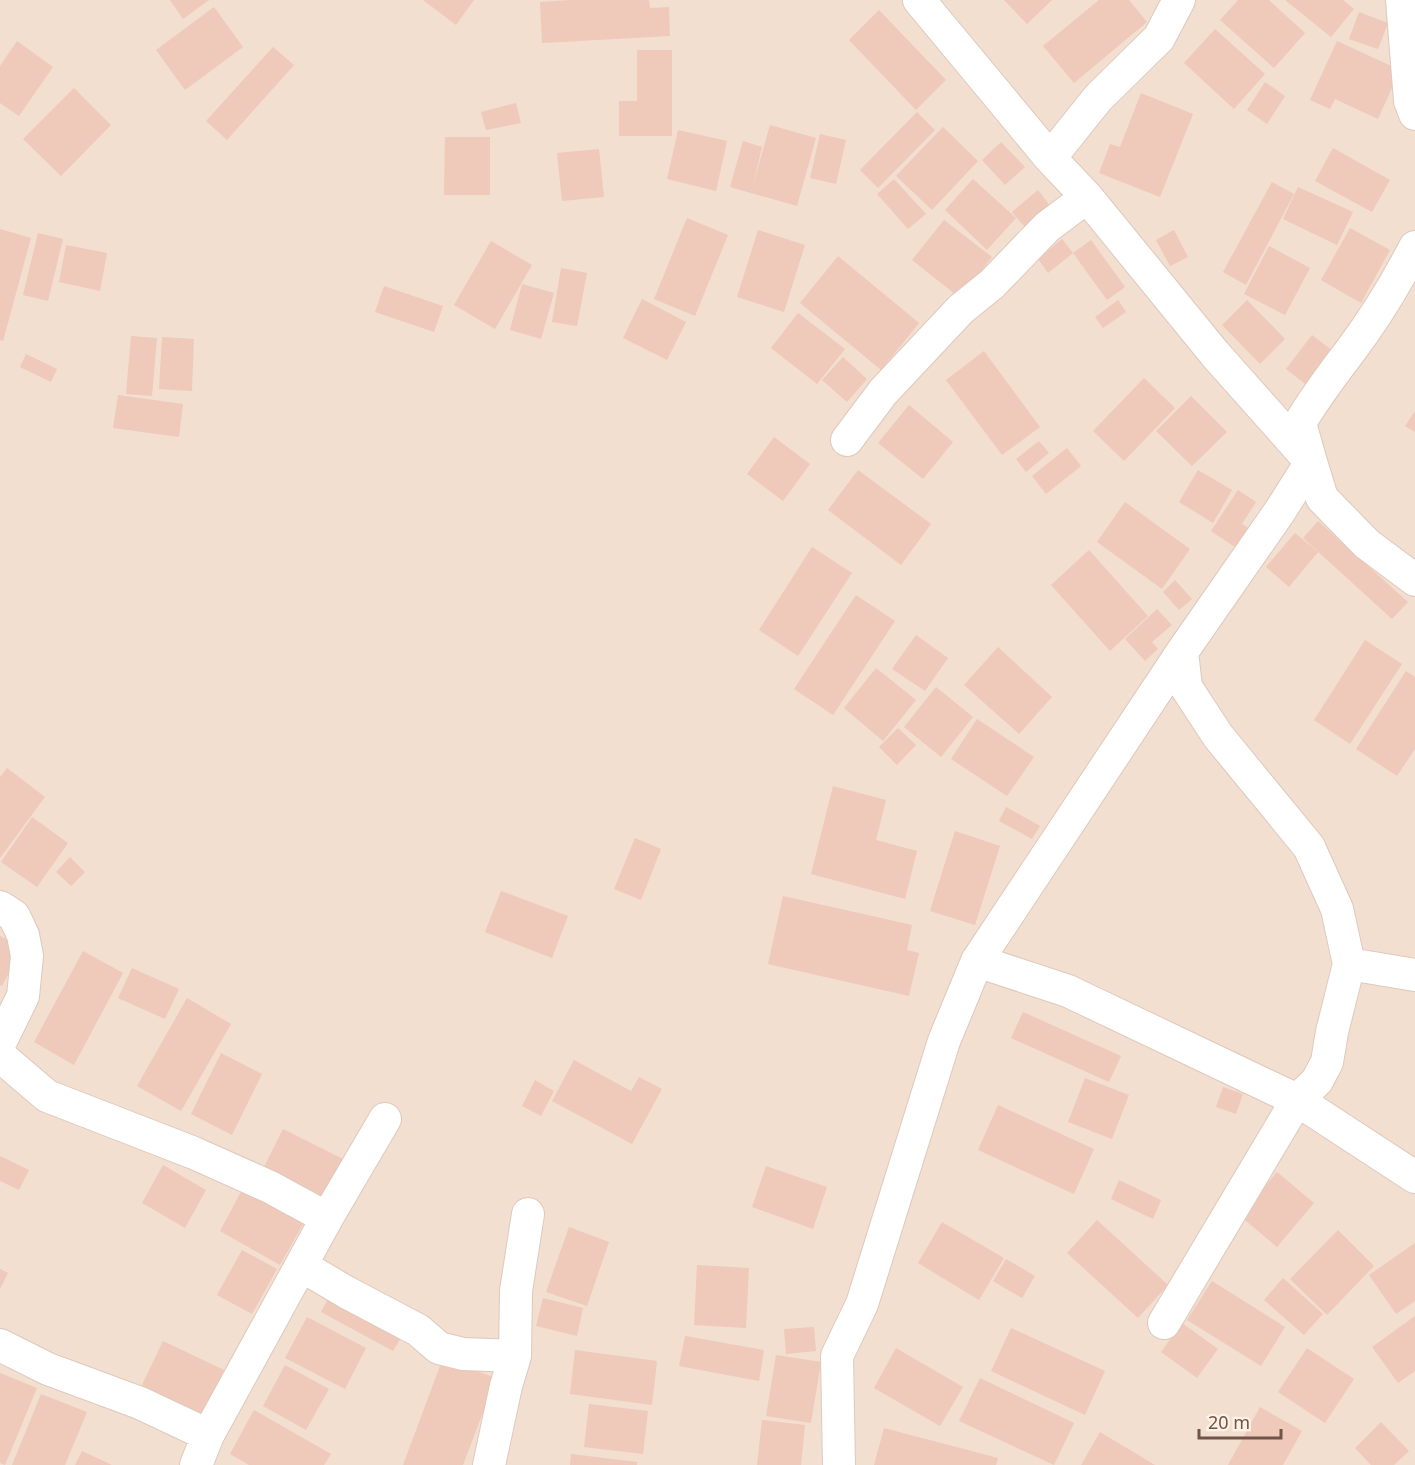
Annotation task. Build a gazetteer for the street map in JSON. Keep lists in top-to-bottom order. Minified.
{"scale_bar":"20 m"}
